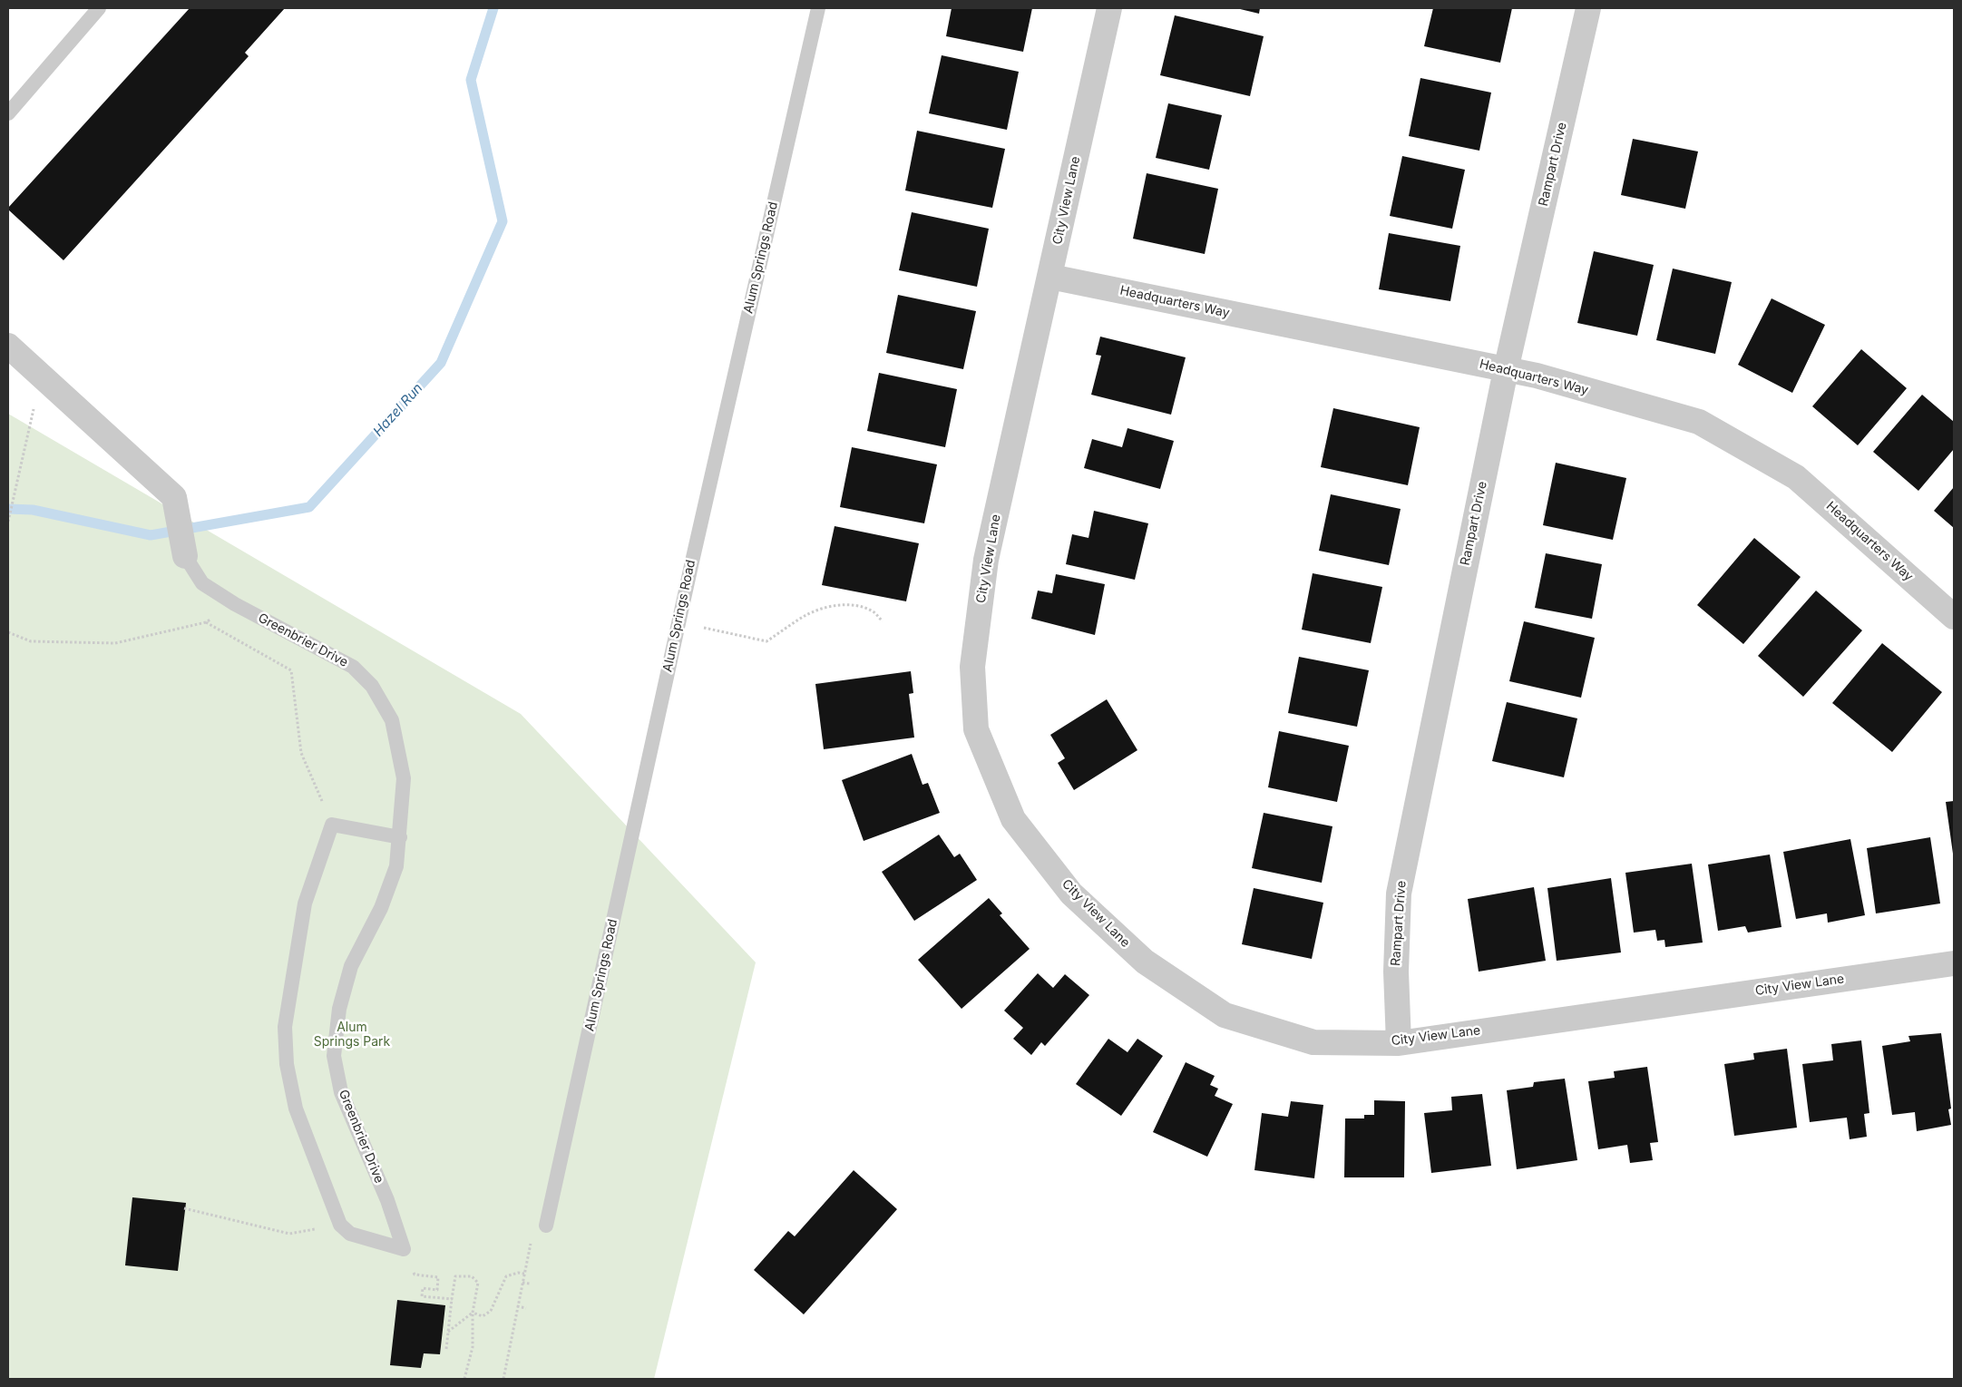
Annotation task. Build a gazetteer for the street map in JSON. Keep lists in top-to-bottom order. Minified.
{"streets":{"street":["Rampart Drive","City View Lane","Headquarters Way","Greenbrier Drive"],"lane":["Alum Springs Road"]},"crossings":[["Rampart Drive","City View Lane"],["Rampart Drive","Headquarters Way"],["City View Lane","Headquarters Way"]],"water":["Hazel Run"],"parks":["Alum Springs Park"]}
